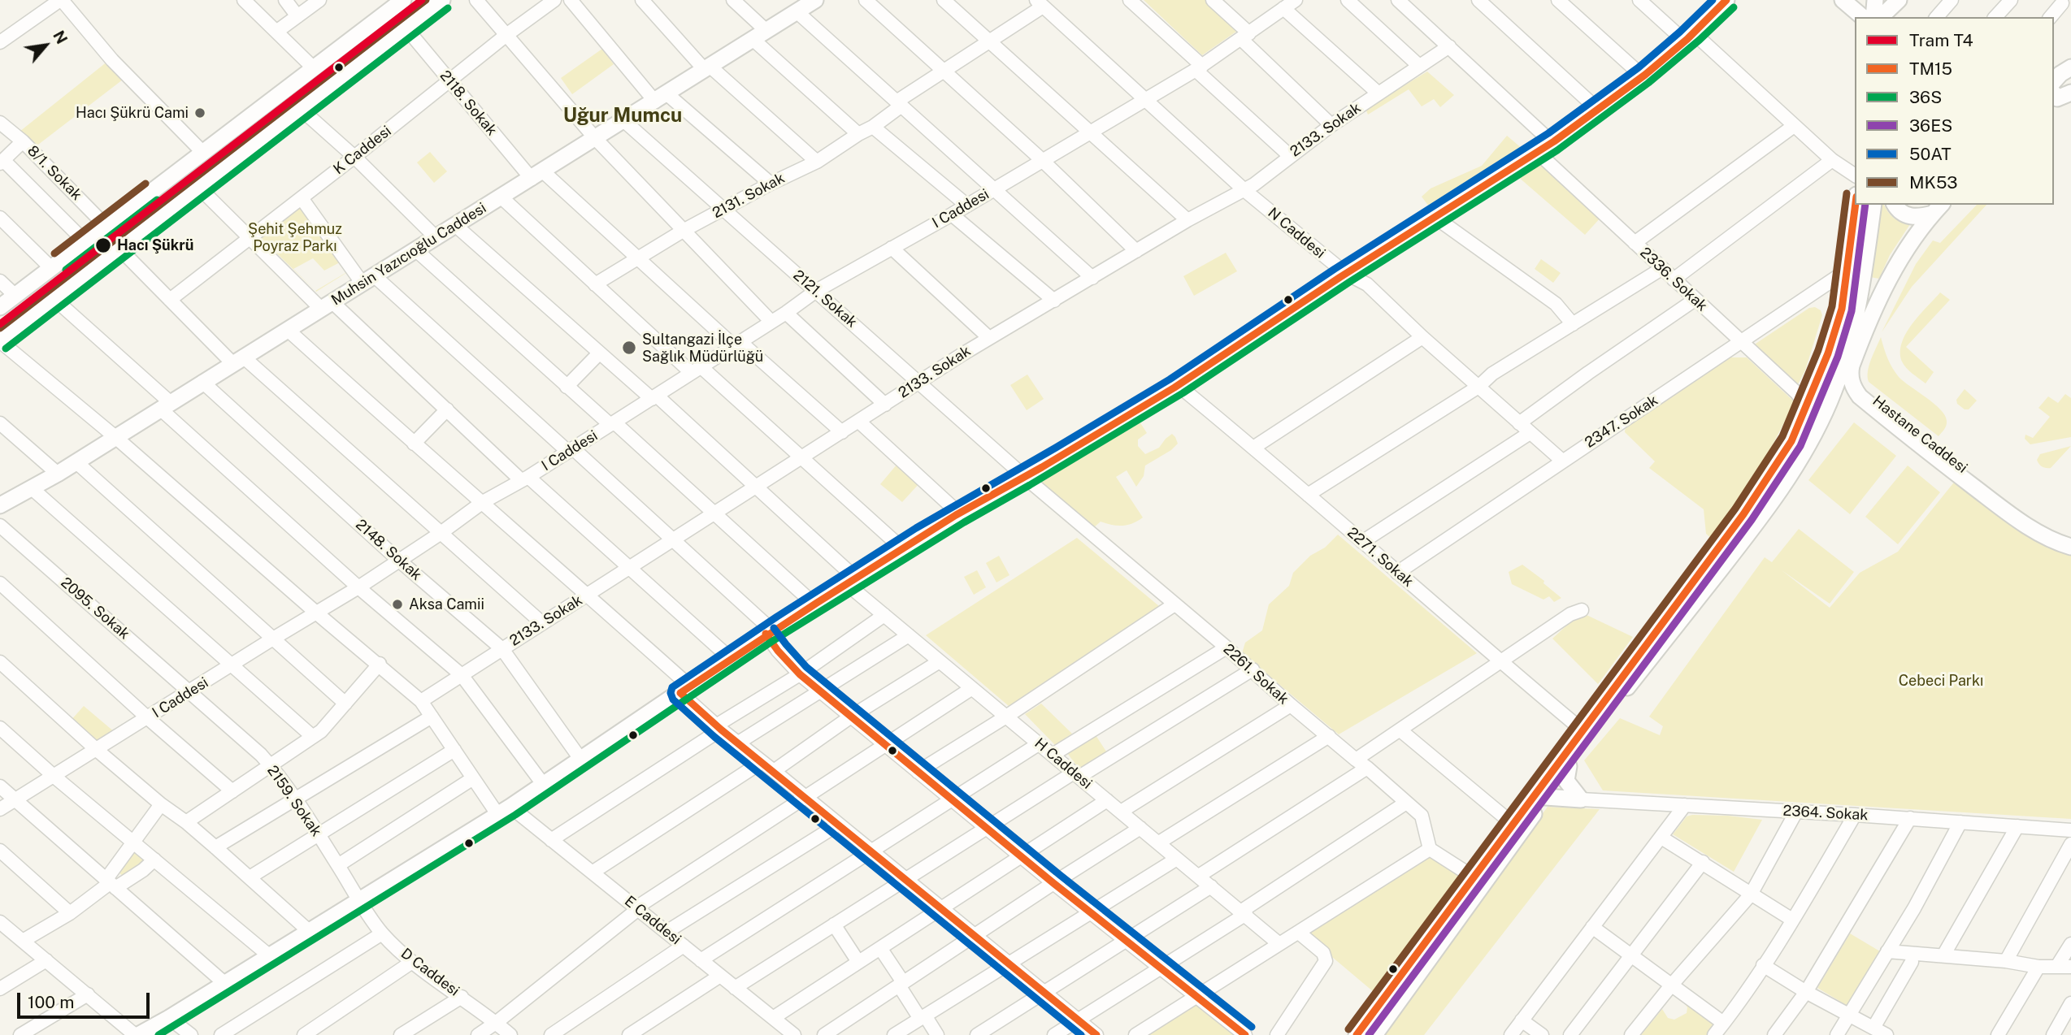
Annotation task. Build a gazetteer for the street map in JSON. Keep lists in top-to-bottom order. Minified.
{"streets":{"main road":["Muhsin Yazıcıoğlu Caddesi","Hastane Caddesi"],"street":["2118. Sokak","2133. Sokak","K Caddesi","8/1. Sokak","2131. Sokak","I Caddesi","N Caddesi","2336. Sokak","2121. Sokak","2347. Sokak","2148. Sokak","2271. Sokak","2095. Sokak","2261. Sokak","H Caddesi","2159. Sokak","2364. Sokak","E Caddesi","D Caddesi"]},"crossings":[["2118. Sokak","2133. Sokak"],["2118. Sokak","K Caddesi"],["2118. Sokak","2131. Sokak"],["2118. Sokak","I Caddesi"],["2118. Sokak","Muhsin Yazıcıoğlu Caddesi"],["2133. Sokak","N Caddesi"],["2133. Sokak","2121. Sokak"],["2133. Sokak","2148. Sokak"],["2133. Sokak","H Caddesi"],["2133. Sokak","E Caddesi"],["2131. Sokak","N Caddesi"],["2131. Sokak","2121. Sokak"],["I Caddesi","N Caddesi"],["I Caddesi","2121. Sokak"],["I Caddesi","2148. Sokak"],["I Caddesi","2095. Sokak"],["I Caddesi","H Caddesi"],["I Caddesi","2159. Sokak"],["I Caddesi","E Caddesi"],["N Caddesi","2347. Sokak"],["Muhsin Yazıcıoğlu Caddesi","2121. Sokak"],["Muhsin Yazıcıoğlu Caddesi","2148. Sokak"],["Muhsin Yazıcıoğlu Caddesi","H Caddesi"],["Muhsin Yazıcıoğlu Caddesi","E Caddesi"],["2336. Sokak","2347. Sokak"],["2121. Sokak","2261. Sokak"],["2347. Sokak","2271. Sokak"],["2095. Sokak","2159. Sokak"],["2159. Sokak","D Caddesi"]],"districts":["Uğur Mumcu"],"parks":["Şehit Şehmuz Poyraz Parkı","Cebeci Parkı"],"places":["Hacı Şükrü Cami","Hacı Şükrü","Sultangazi İlçe Sağlık Müdürlüğü","Aksa Camii"],"lines":["tram line T4","transit line TM15","transit line 50AT","transit line MK53","transit line 36S","transit line 36ES"],"legend":["Tram T4","TM15","36S","36ES","50AT","MK53"],"scale_bar":"100 m","north":"top right"}
